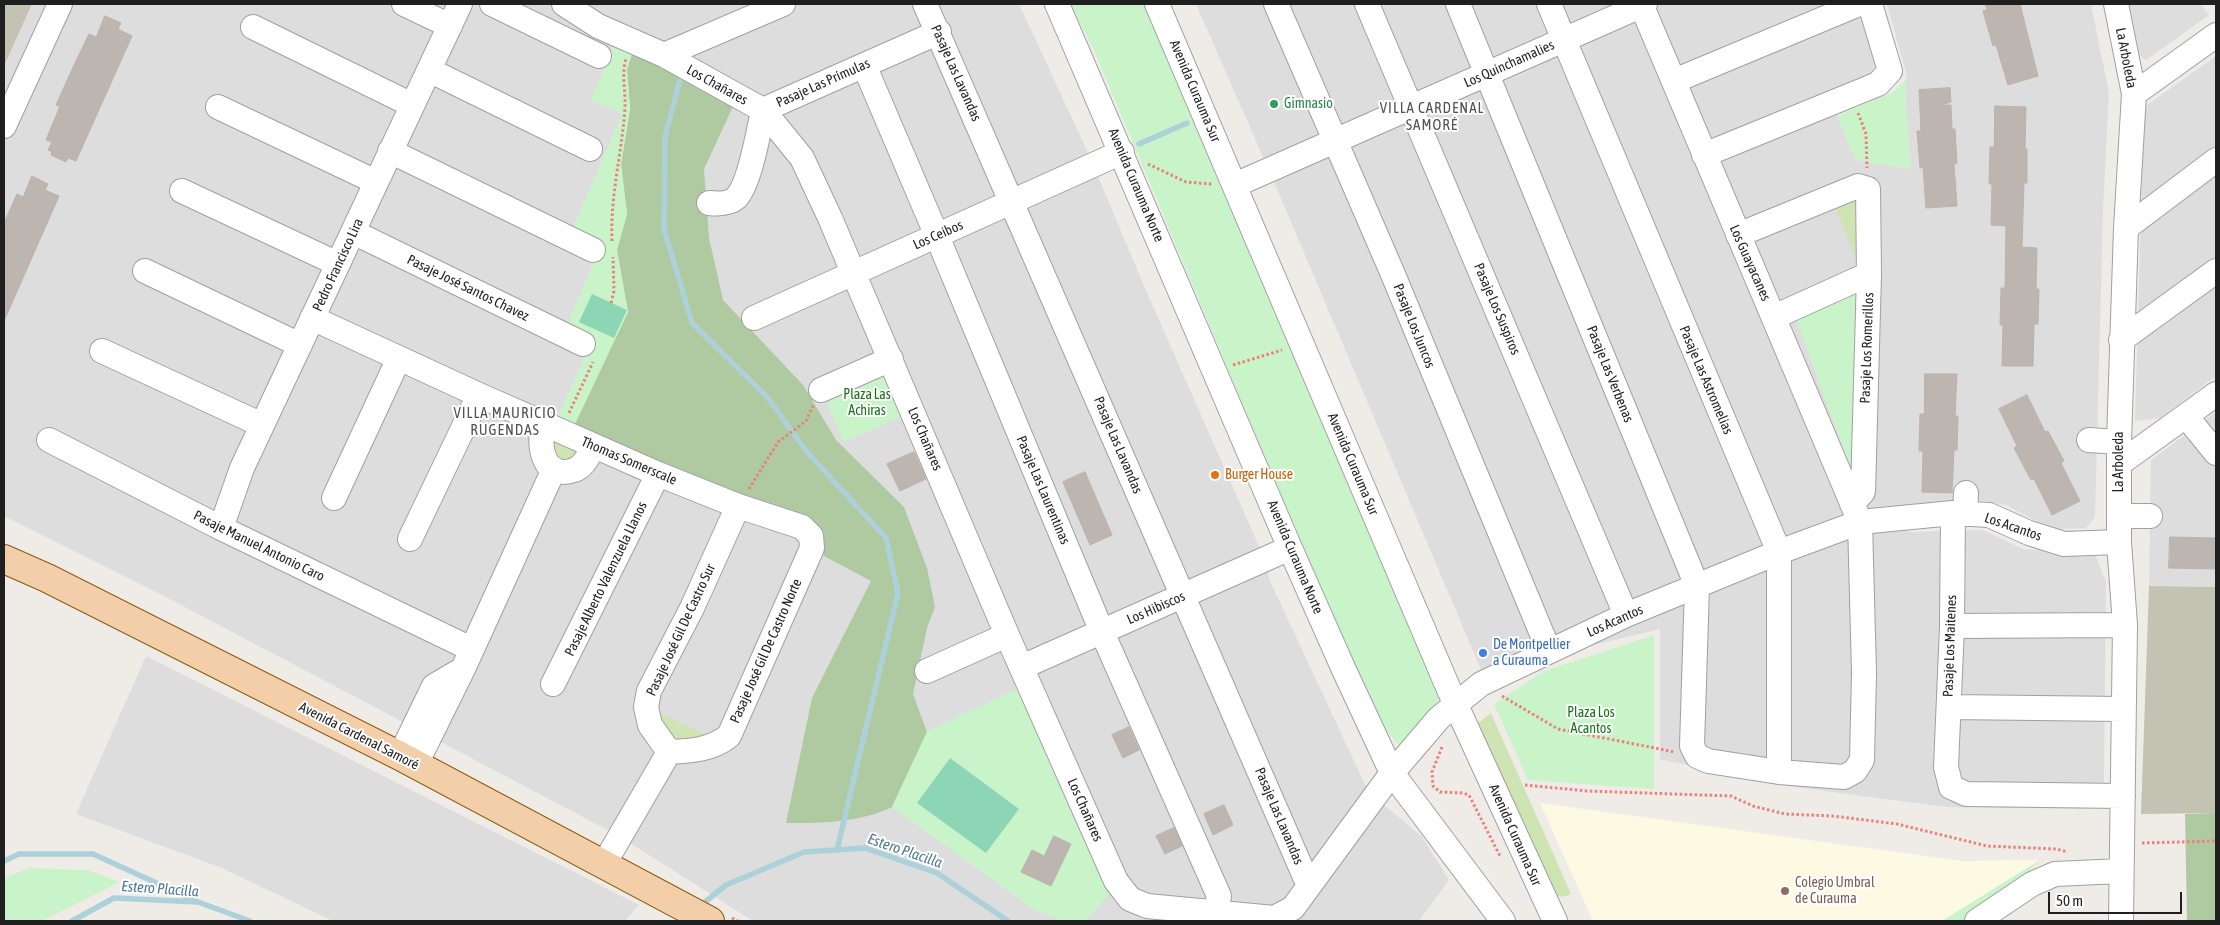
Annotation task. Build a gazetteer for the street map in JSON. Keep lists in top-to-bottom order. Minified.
{"streets":{"main road":["Avenida Cardenal Samoré"],"street":["La Arboleda","Los Quinchamalies","Pasaje Las Lavandas","Pasaje Las Prímulas","Los Chañares","Avenida Curauma Sur","Avenida Curauma Norte","Los Ceibos","Los Guayacanes","Pedro Francisco Lira","Pasaje José Santos Chavez","Pasaje Los Suspiros","Pasaje Los Juncos","Pasaje Los Romerillos","Pasaje Las Verbenas","Pasaje Las Astromelias","Thomas Somerscale","Pasaje Las Laurentinas","Los Acantos","Pasaje Manuel Antonio Caro","Pasaje Alberto Valenzuela Llanos","Los Hibiscos","Pasaje José Gil De Castro Sur","Pasaje Los Maitenes","Pasaje José Gil De Castro Norte"]},"crossings":[["La Arboleda","Los Acantos"],["La Arboleda","Pasaje Los Maitenes"],["Los Quinchamalies","Avenida Curauma Sur"],["Los Quinchamalies","Los Guayacanes"],["Los Quinchamalies","Pasaje Los Suspiros"],["Los Quinchamalies","Pasaje Los Juncos"],["Los Quinchamalies","Pasaje Las Verbenas"],["Los Quinchamalies","Pasaje Las Astromelias"],["Pasaje Las Lavandas","Pasaje Las Prímulas"],["Pasaje Las Lavandas","Los Ceibos"],["Pasaje Las Lavandas","Los Acantos"],["Pasaje Las Lavandas","Los Hibiscos"],["Pasaje Las Prímulas","Los Chañares"],["Pasaje Las Prímulas","Pasaje Las Laurentinas"],["Los Chañares","Los Ceibos"],["Los Chañares","Pasaje Las Laurentinas"],["Los Chañares","Los Acantos"],["Los Chañares","Los Hibiscos"],["Avenida Curauma Sur","Los Acantos"],["Avenida Curauma Norte","Los Ceibos"],["Avenida Curauma Norte","Los Acantos"],["Avenida Curauma Norte","Los Hibiscos"],["Los Ceibos","Pasaje Las Laurentinas"],["Los Guayacanes","Pasaje Los Romerillos"],["Los Guayacanes","Los Acantos"],["Pedro Francisco Lira","Pasaje José Santos Chavez"],["Pedro Francisco Lira","Thomas Somerscale"],["Pedro Francisco Lira","Pasaje Manuel Antonio Caro"],["Pasaje Los Suspiros","Los Acantos"],["Pasaje Los Juncos","Los Acantos"],["Pasaje Los Romerillos","Pasaje Las Astromelias"],["Pasaje Los Romerillos","Los Acantos"],["Pasaje Las Verbenas","Los Acantos"],["Pasaje Las Astromelias","Los Acantos"],["Thomas Somerscale","Pasaje Alberto Valenzuela Llanos"],["Thomas Somerscale","Pasaje José Gil De Castro Sur"],["Thomas Somerscale","Pasaje José Gil De Castro Norte"],["Pasaje Las Laurentinas","Los Acantos"],["Pasaje Las Laurentinas","Los Hibiscos"],["Los Acantos","Pasaje Los Maitenes"],["Pasaje José Gil De Castro Sur","Pasaje José Gil De Castro Norte"]],"districts":["VILLA CARDENAL SAMORÉ","VILLA MAURICIO RUGENDAS"],"water":["Estero Placilla"],"parks":["Plaza Las Achiras","Plaza Los Acantos"],"places":["Gimnasio","Burger House","De Montpellier a Curauma","Colegio Umbral de Curauma"],"scale_bar":"50 m"}
